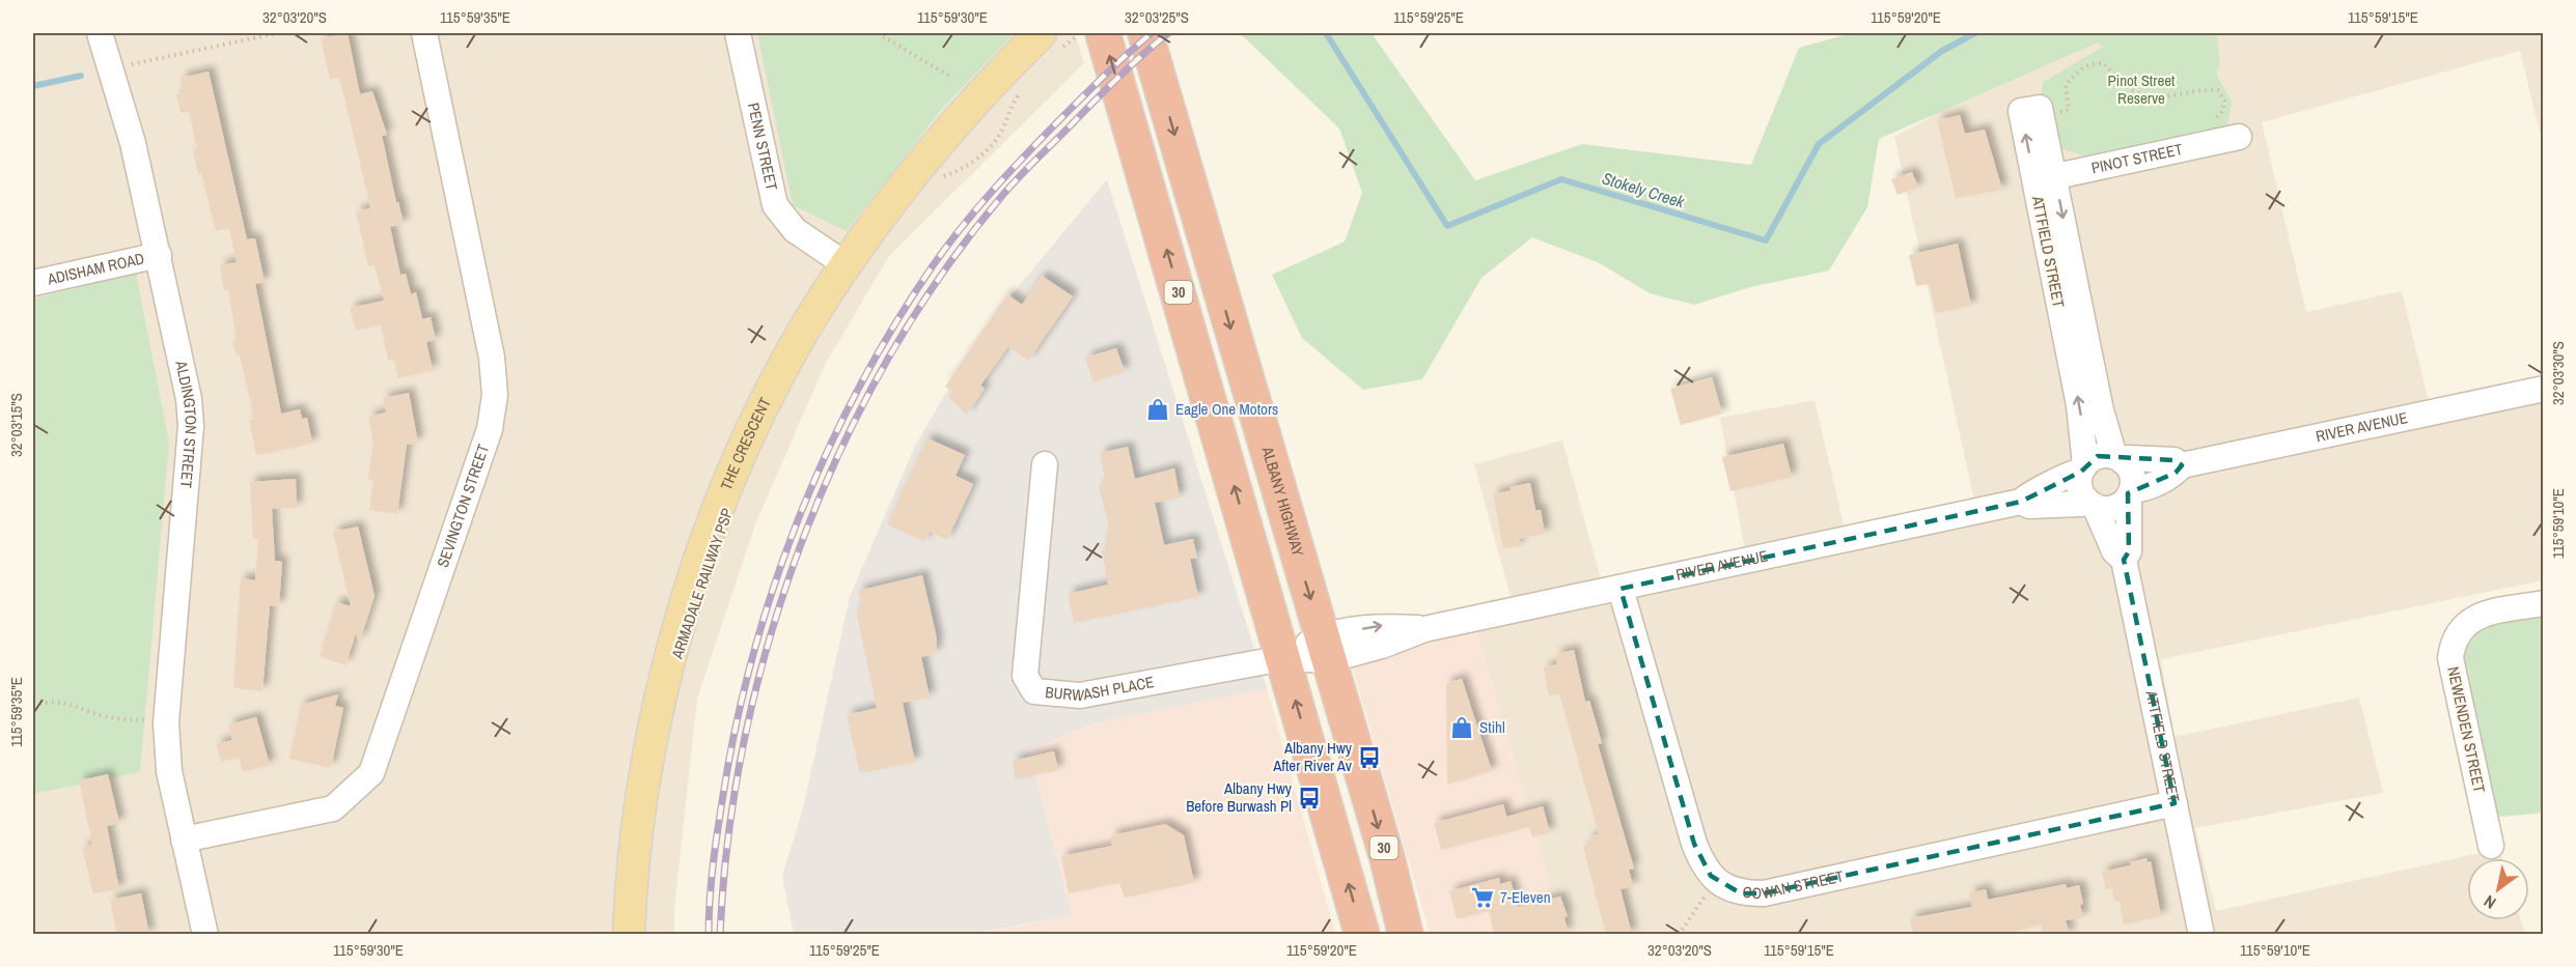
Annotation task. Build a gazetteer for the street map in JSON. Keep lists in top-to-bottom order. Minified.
{"streets":{"highway":["30","ALBANY HIGHWAY"],"main road":["THE CRESCENT"],"street":["PENN STREET","PINOT STREET","ATTFIELD STREET","ADISHAM ROAD","ALDINGTON STREET","RIVER AVENUE","SEVINGTON STREET","BURWASH PLACE","NEWENDEN STREET","COWAN STREET"]},"crossings":[["PENN STREET","THE CRESCENT"],["PINOT STREET","ATTFIELD STREET"],["ATTFIELD STREET","RIVER AVENUE"],["ATTFIELD STREET","COWAN STREET"],["ADISHAM ROAD","ALDINGTON STREET"],["30","RIVER AVENUE"],["30","BURWASH PLACE"],["ALDINGTON STREET","SEVINGTON STREET"],["RIVER AVENUE","ALBANY HIGHWAY"],["RIVER AVENUE","BURWASH PLACE"],["RIVER AVENUE","COWAN STREET"]],"water":["Stokely Creek"],"parks":["Pinot Street Reserve"],"places":{"shop":["Eagle One Motors","Stihl"],"bus stop":["Albany Hwy After River Av","Albany Hwy Before Burwash Pl"],"supermarket":["7-Eleven"]},"north":"bottom left","coordinates":["32°03'20\"S","115°59'35\"E","115°59'30\"E","32°03'25\"S","115°59'25\"E","115°59'20\"E","115°59'15\"E","32°03'30\"S","32°03'15\"S","115°59'10\"E"]}
